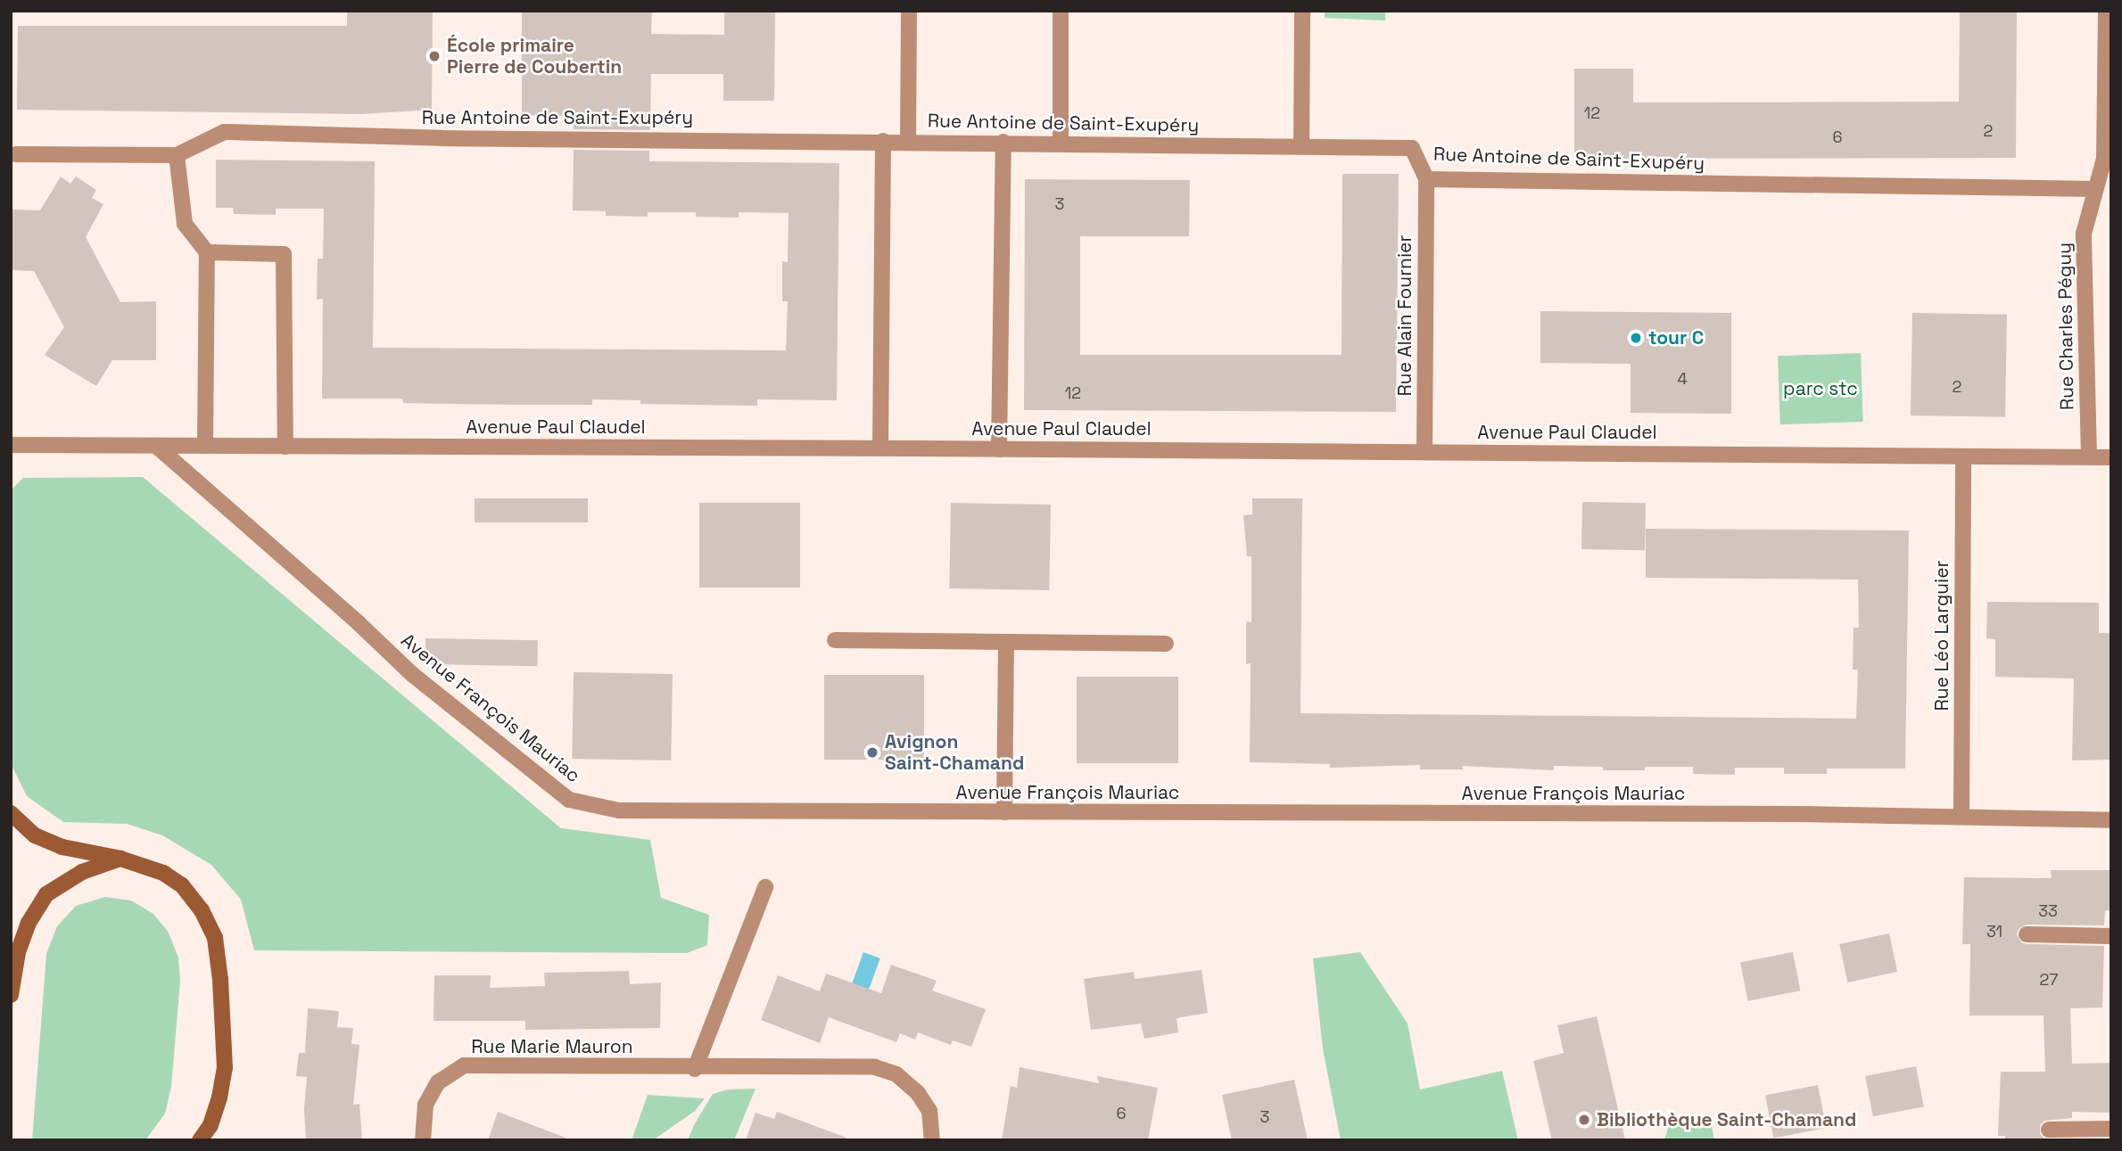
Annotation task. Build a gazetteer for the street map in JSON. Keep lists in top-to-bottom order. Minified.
{"streets":{"street":["Rue Antoine de Saint-Exupéry","Rue Alain Fournier","Rue Charles Péguy","Avenue Paul Claudel","Rue Léo Larguier","Avenue François Mauriac","Rue Marie Mauron"]},"crossings":[["Rue Antoine de Saint-Exupéry","Rue Alain Fournier"],["Rue Antoine de Saint-Exupéry","Rue Charles Péguy"],["Rue Alain Fournier","Avenue Paul Claudel"],["Rue Charles Péguy","Avenue Paul Claudel"],["Avenue Paul Claudel","Rue Léo Larguier"],["Avenue Paul Claudel","Avenue François Mauriac"],["Rue Léo Larguier","Avenue François Mauriac"]],"parks":["parc stc"],"places":["École primaire Pierre de Coubertin","tour C","Avignon Saint-Chamand","Bibliothèque Saint-Chamand"],"house_numbers":["12","2","6","3","4","2","12","33","31","27","6","3"]}
